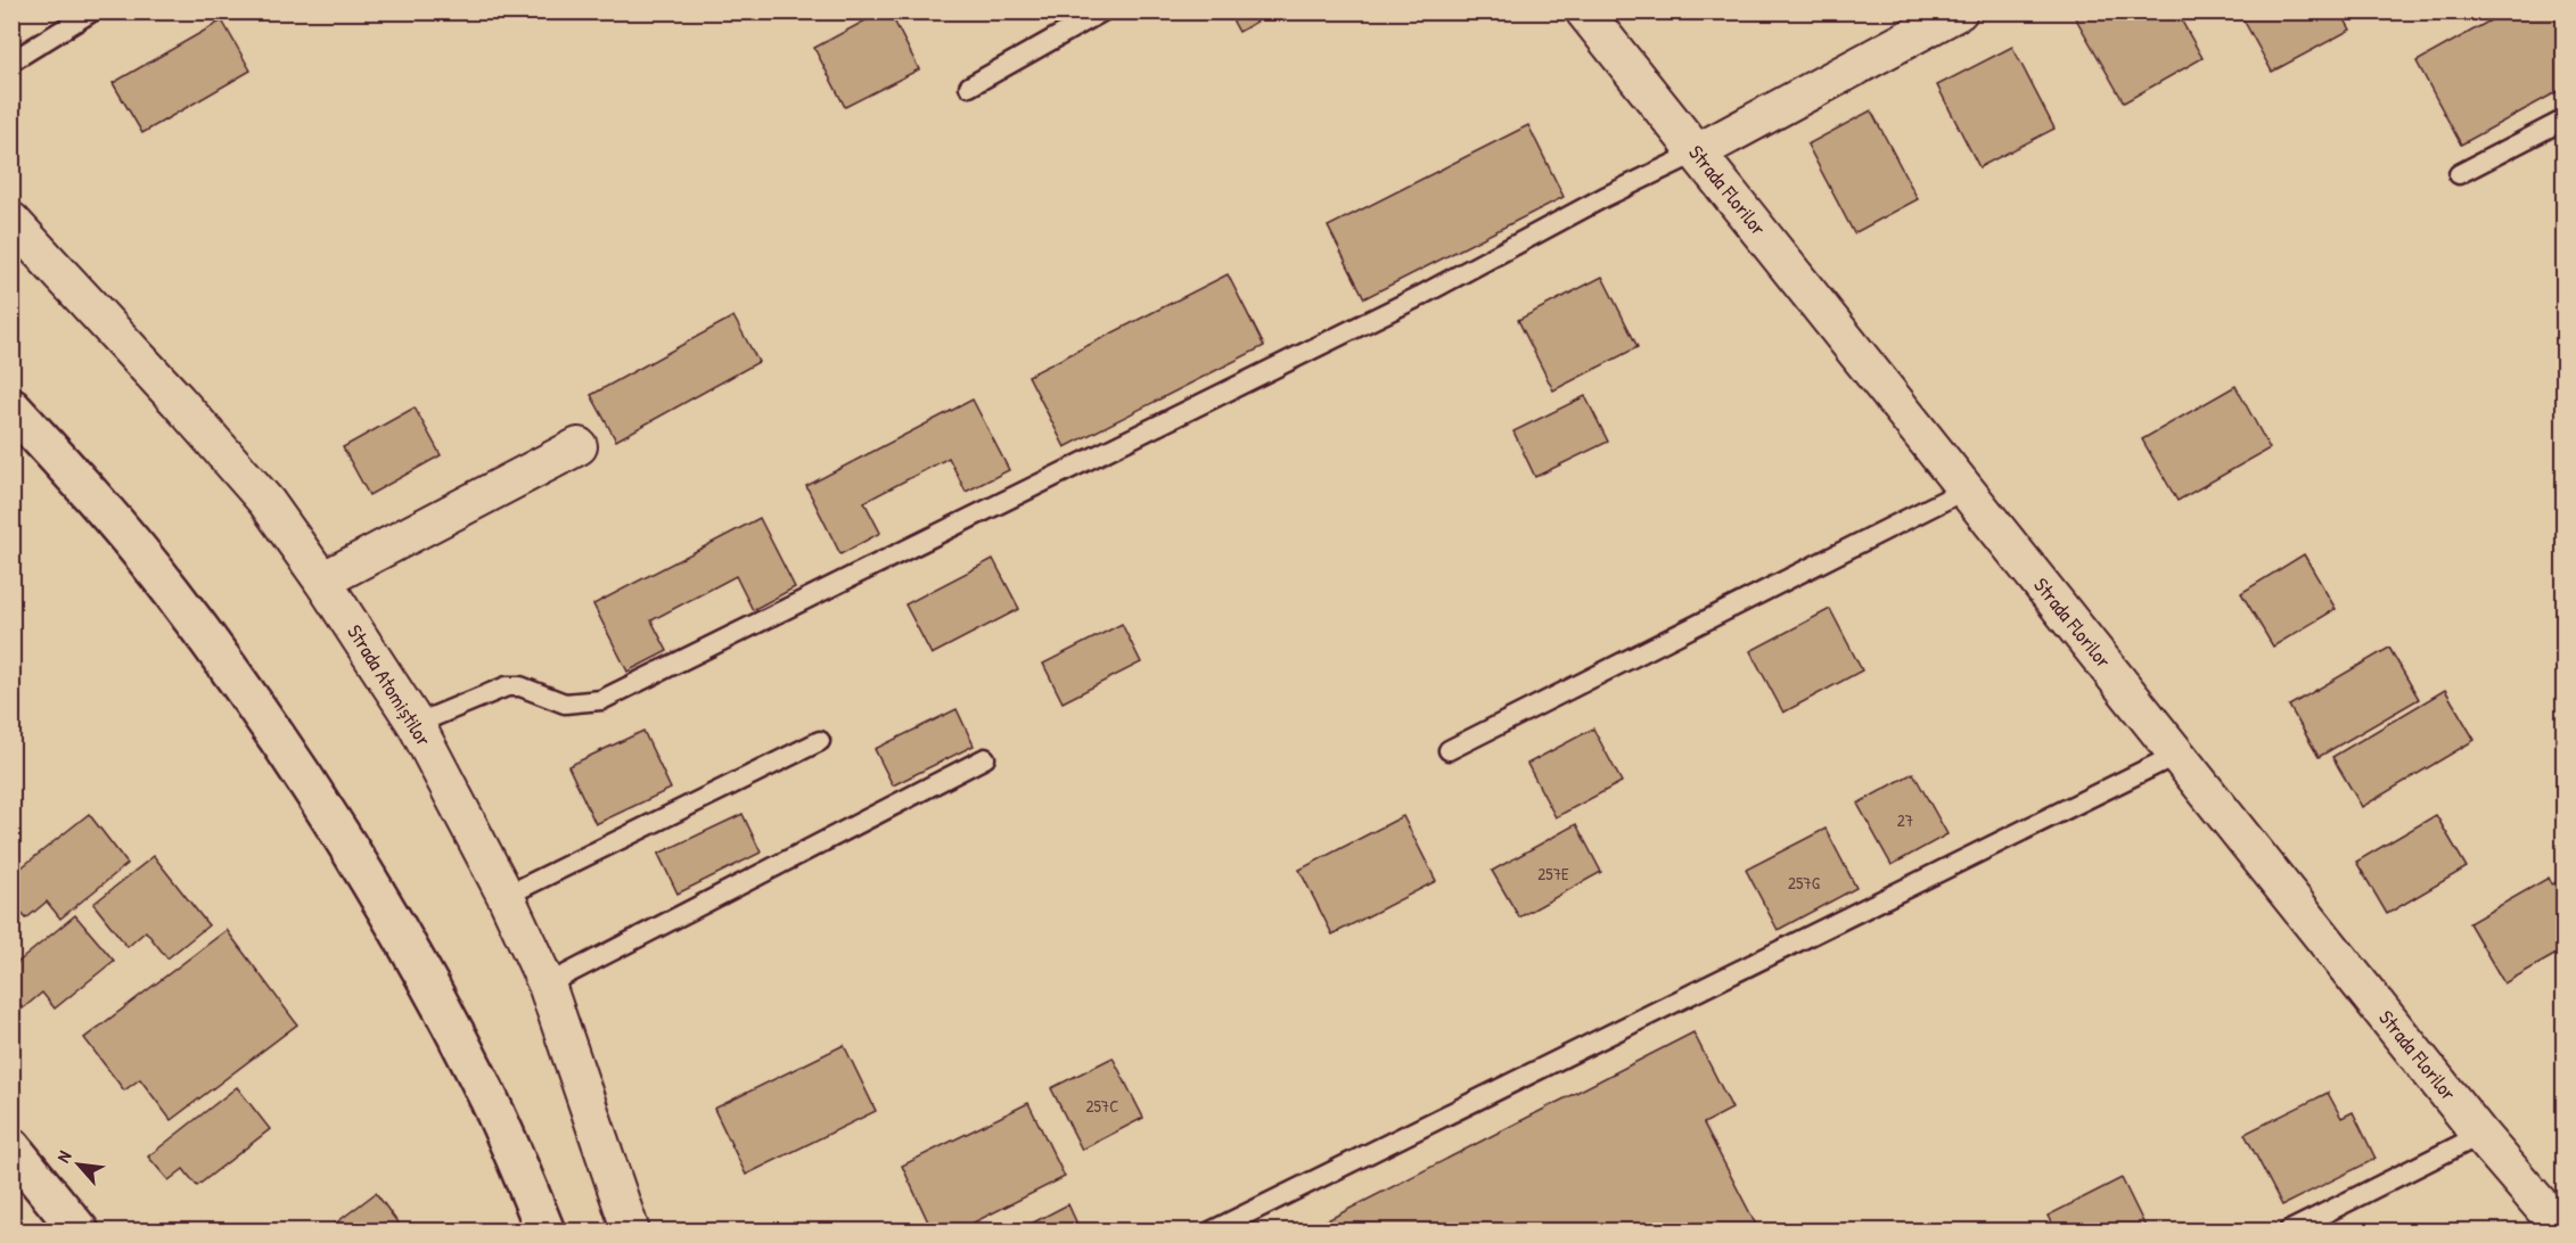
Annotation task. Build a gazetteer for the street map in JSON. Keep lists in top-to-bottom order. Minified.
{"streets":{"street":["Strada Florilor","Strada Atomiștilor"]},"house_numbers":["27","257E","257G","257C"],"north":"top left"}
